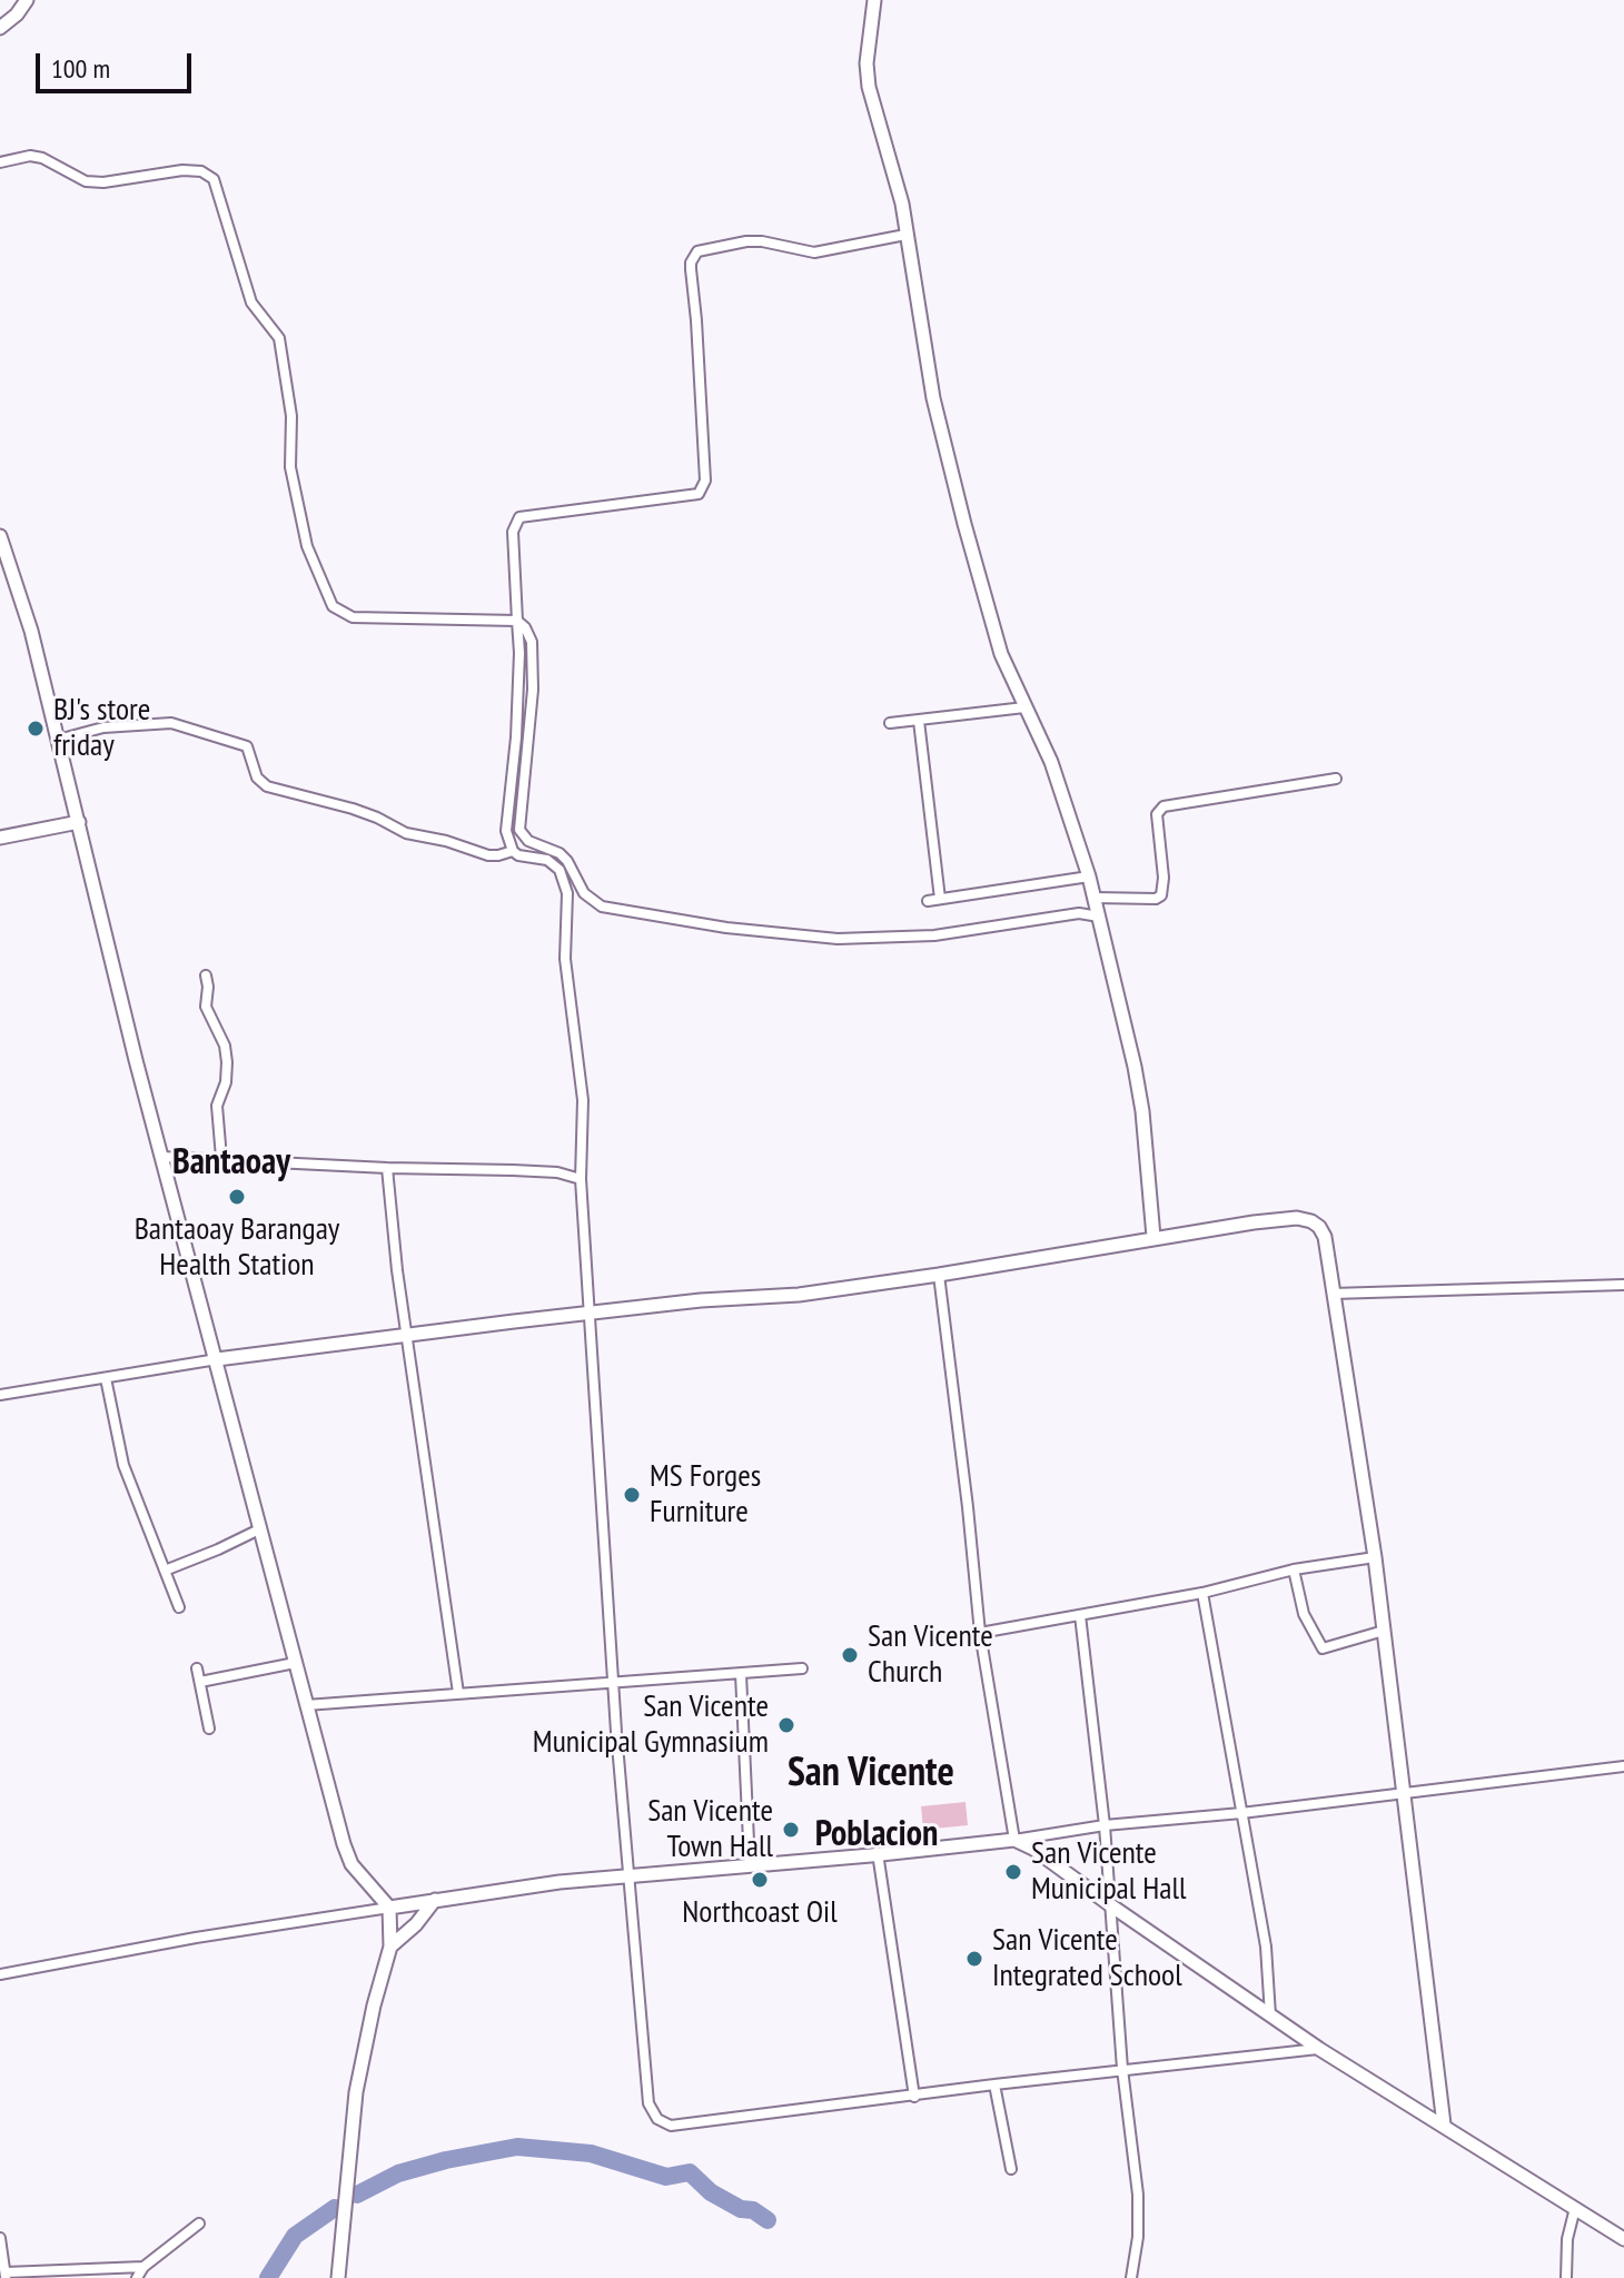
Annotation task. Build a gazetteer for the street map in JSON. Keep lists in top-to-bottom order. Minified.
{"districts":["Bantaoay","San Vicente","Poblacion"],"places":["BJ's store friday","Bantaoay Barangay Health Station","MS Forges Furniture","San Vicente Church","San Vicente Municipal Gymnasium","San Vicente Town Hall","San Vicente Municipal Hall","Northcoast Oil","San Vicente Integrated School"],"scale_bar":"100 m"}
